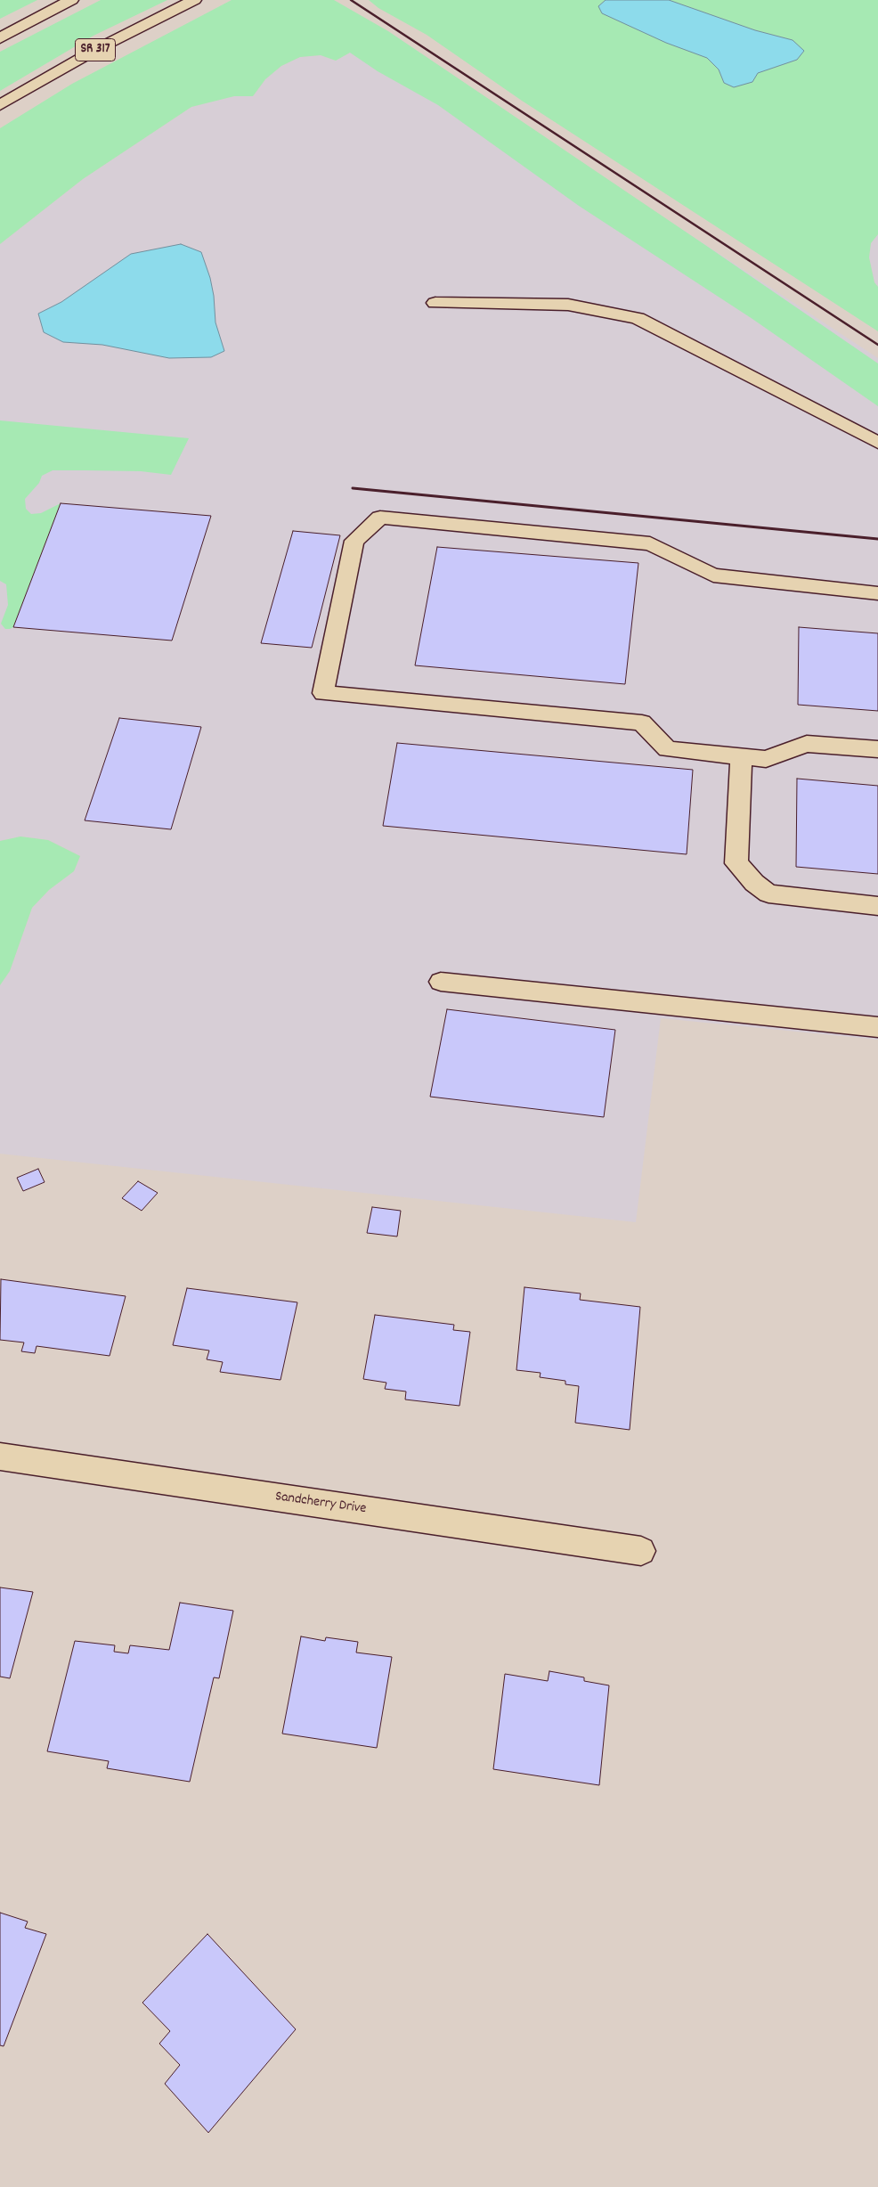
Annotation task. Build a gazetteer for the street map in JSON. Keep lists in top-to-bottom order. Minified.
{"streets":{"main road":["SR 317","Sandcherry Drive"]}}
